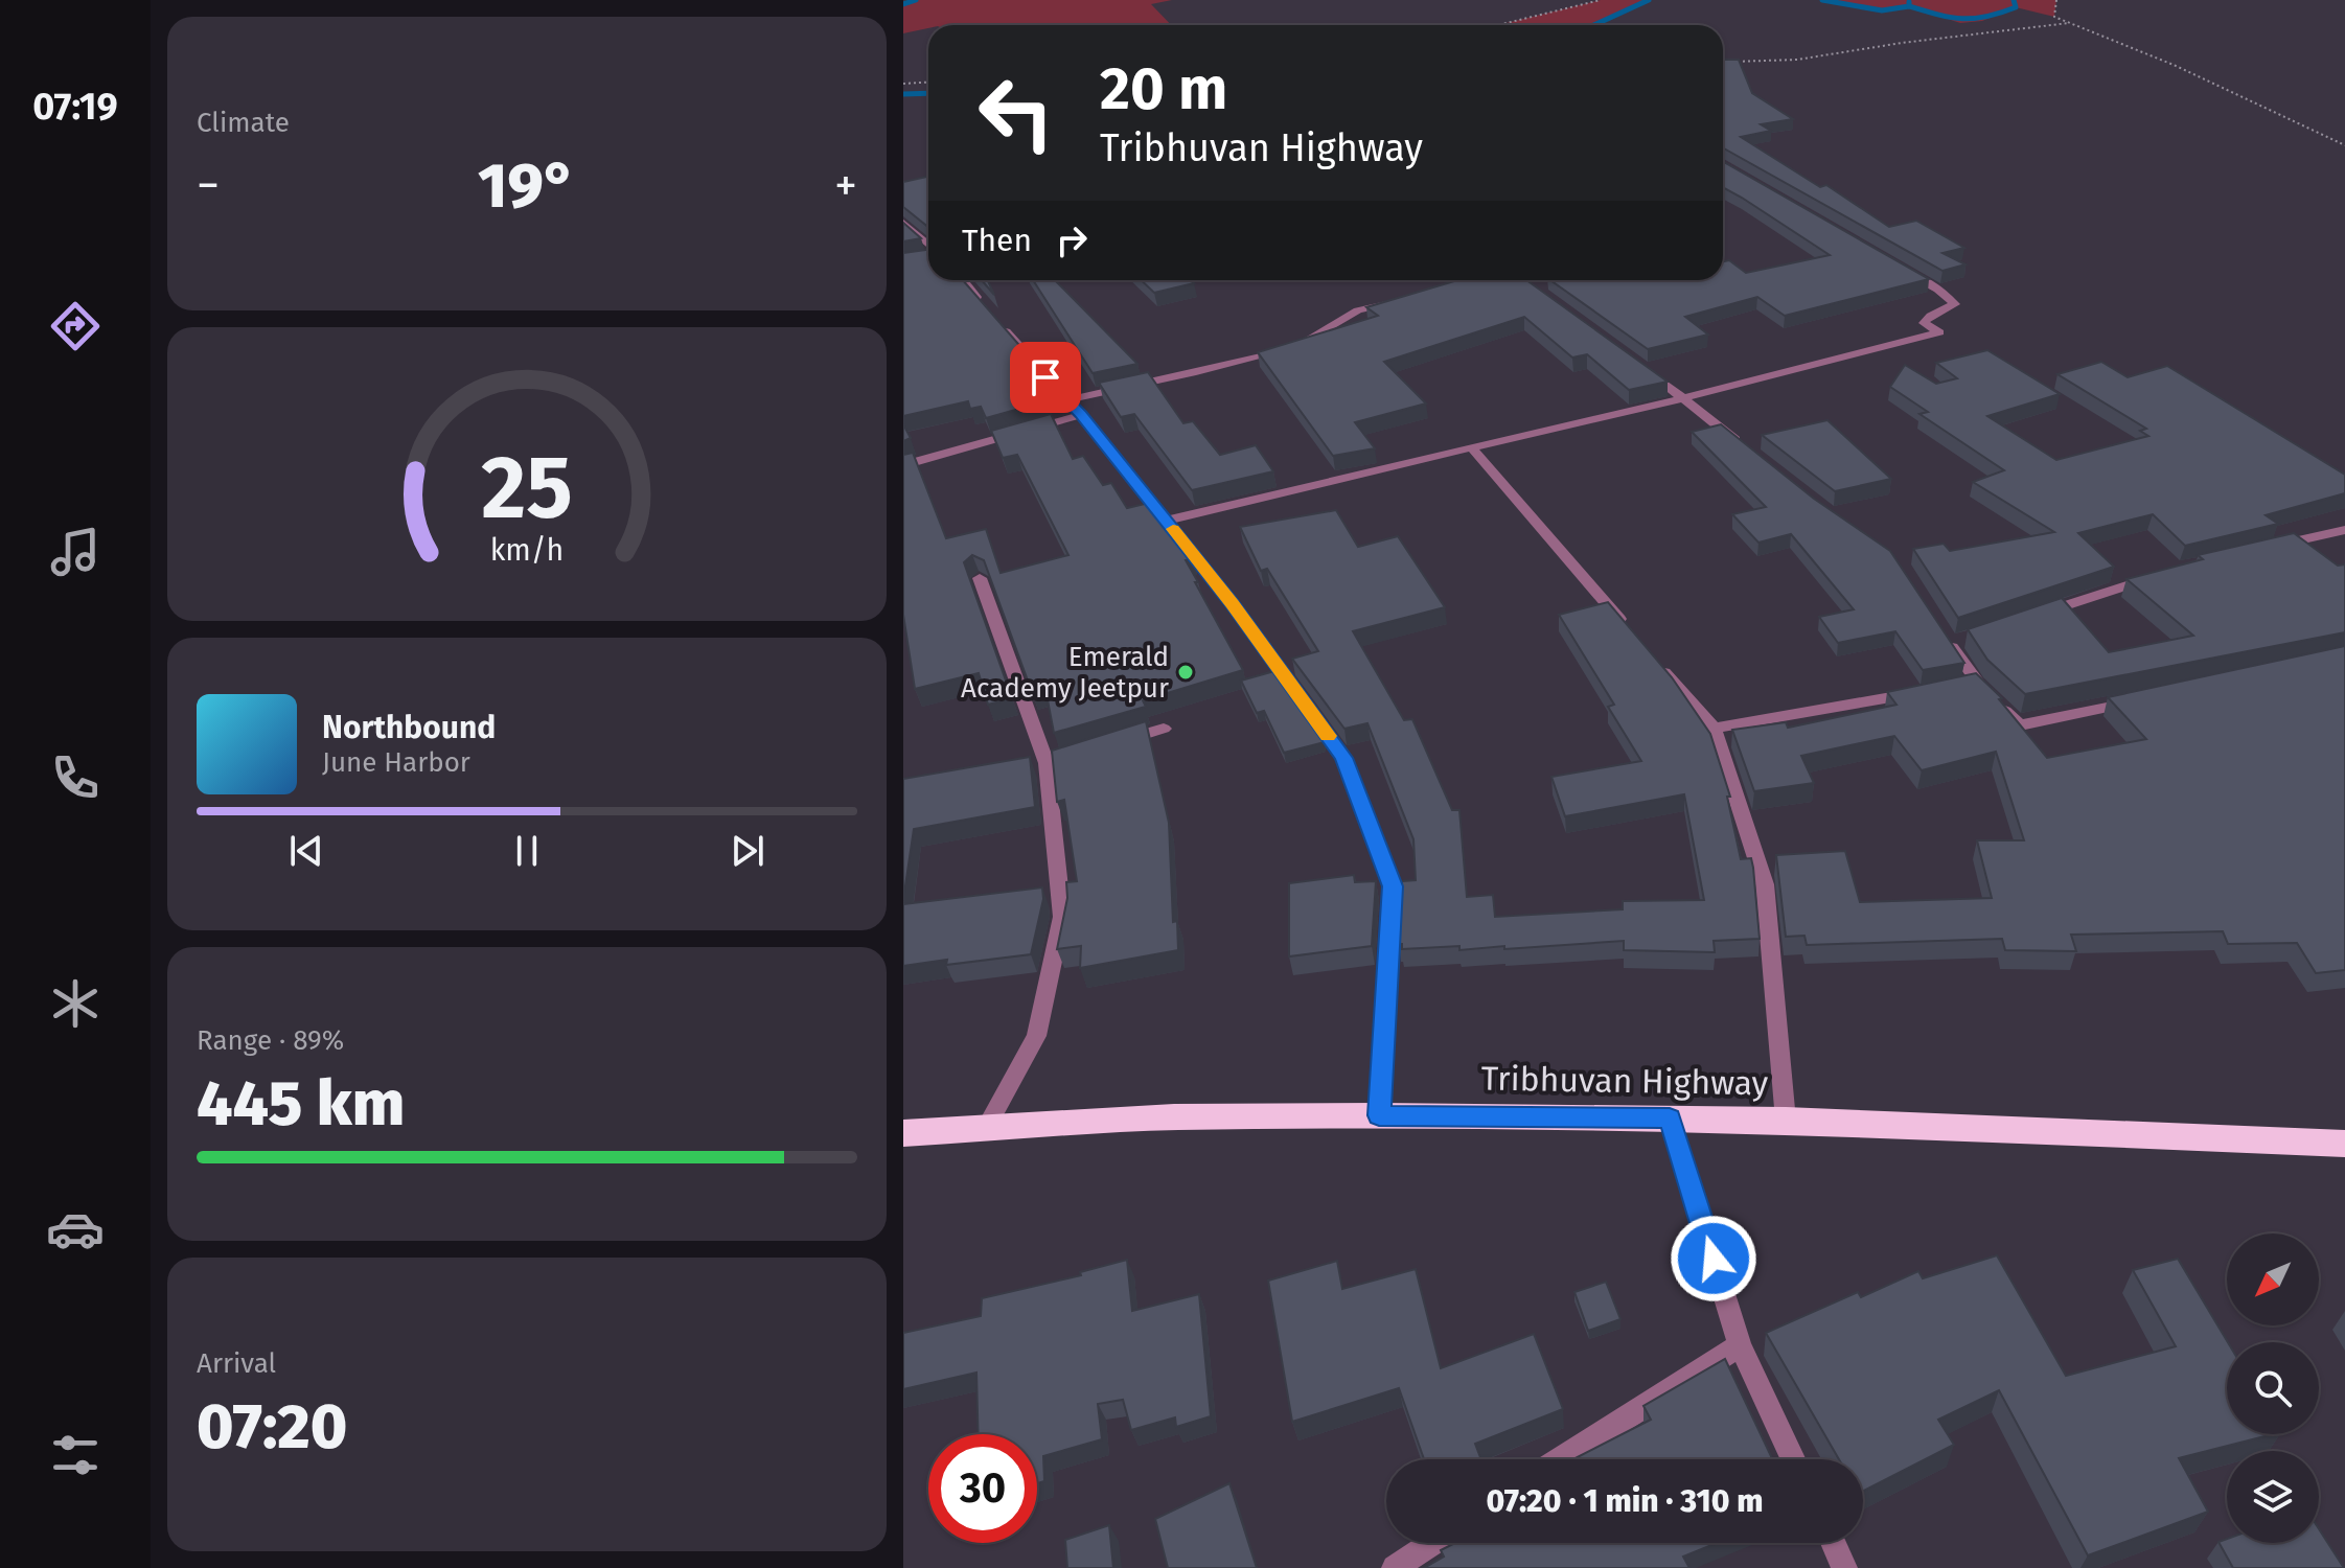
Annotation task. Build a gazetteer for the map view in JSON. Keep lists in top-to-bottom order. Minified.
{"streets":{"highway":["Tribhuvan Highway"]},"places":["Emerald Academy Jeetpur"],"north":"bottom left","page":{"tabs":"07:19","tile":["Climate",["Range · 89%","445 km"],["Arrival","07:20"]],"turn":["20 m","Tribhuvan Highway"],"heat":["−","19°","+"],"then":"Then","song":["Northbound","June Harbor"],"limit":"30","trip":"07:20 · 1 min · 310 m","gauge":["25","km/h"]}}
